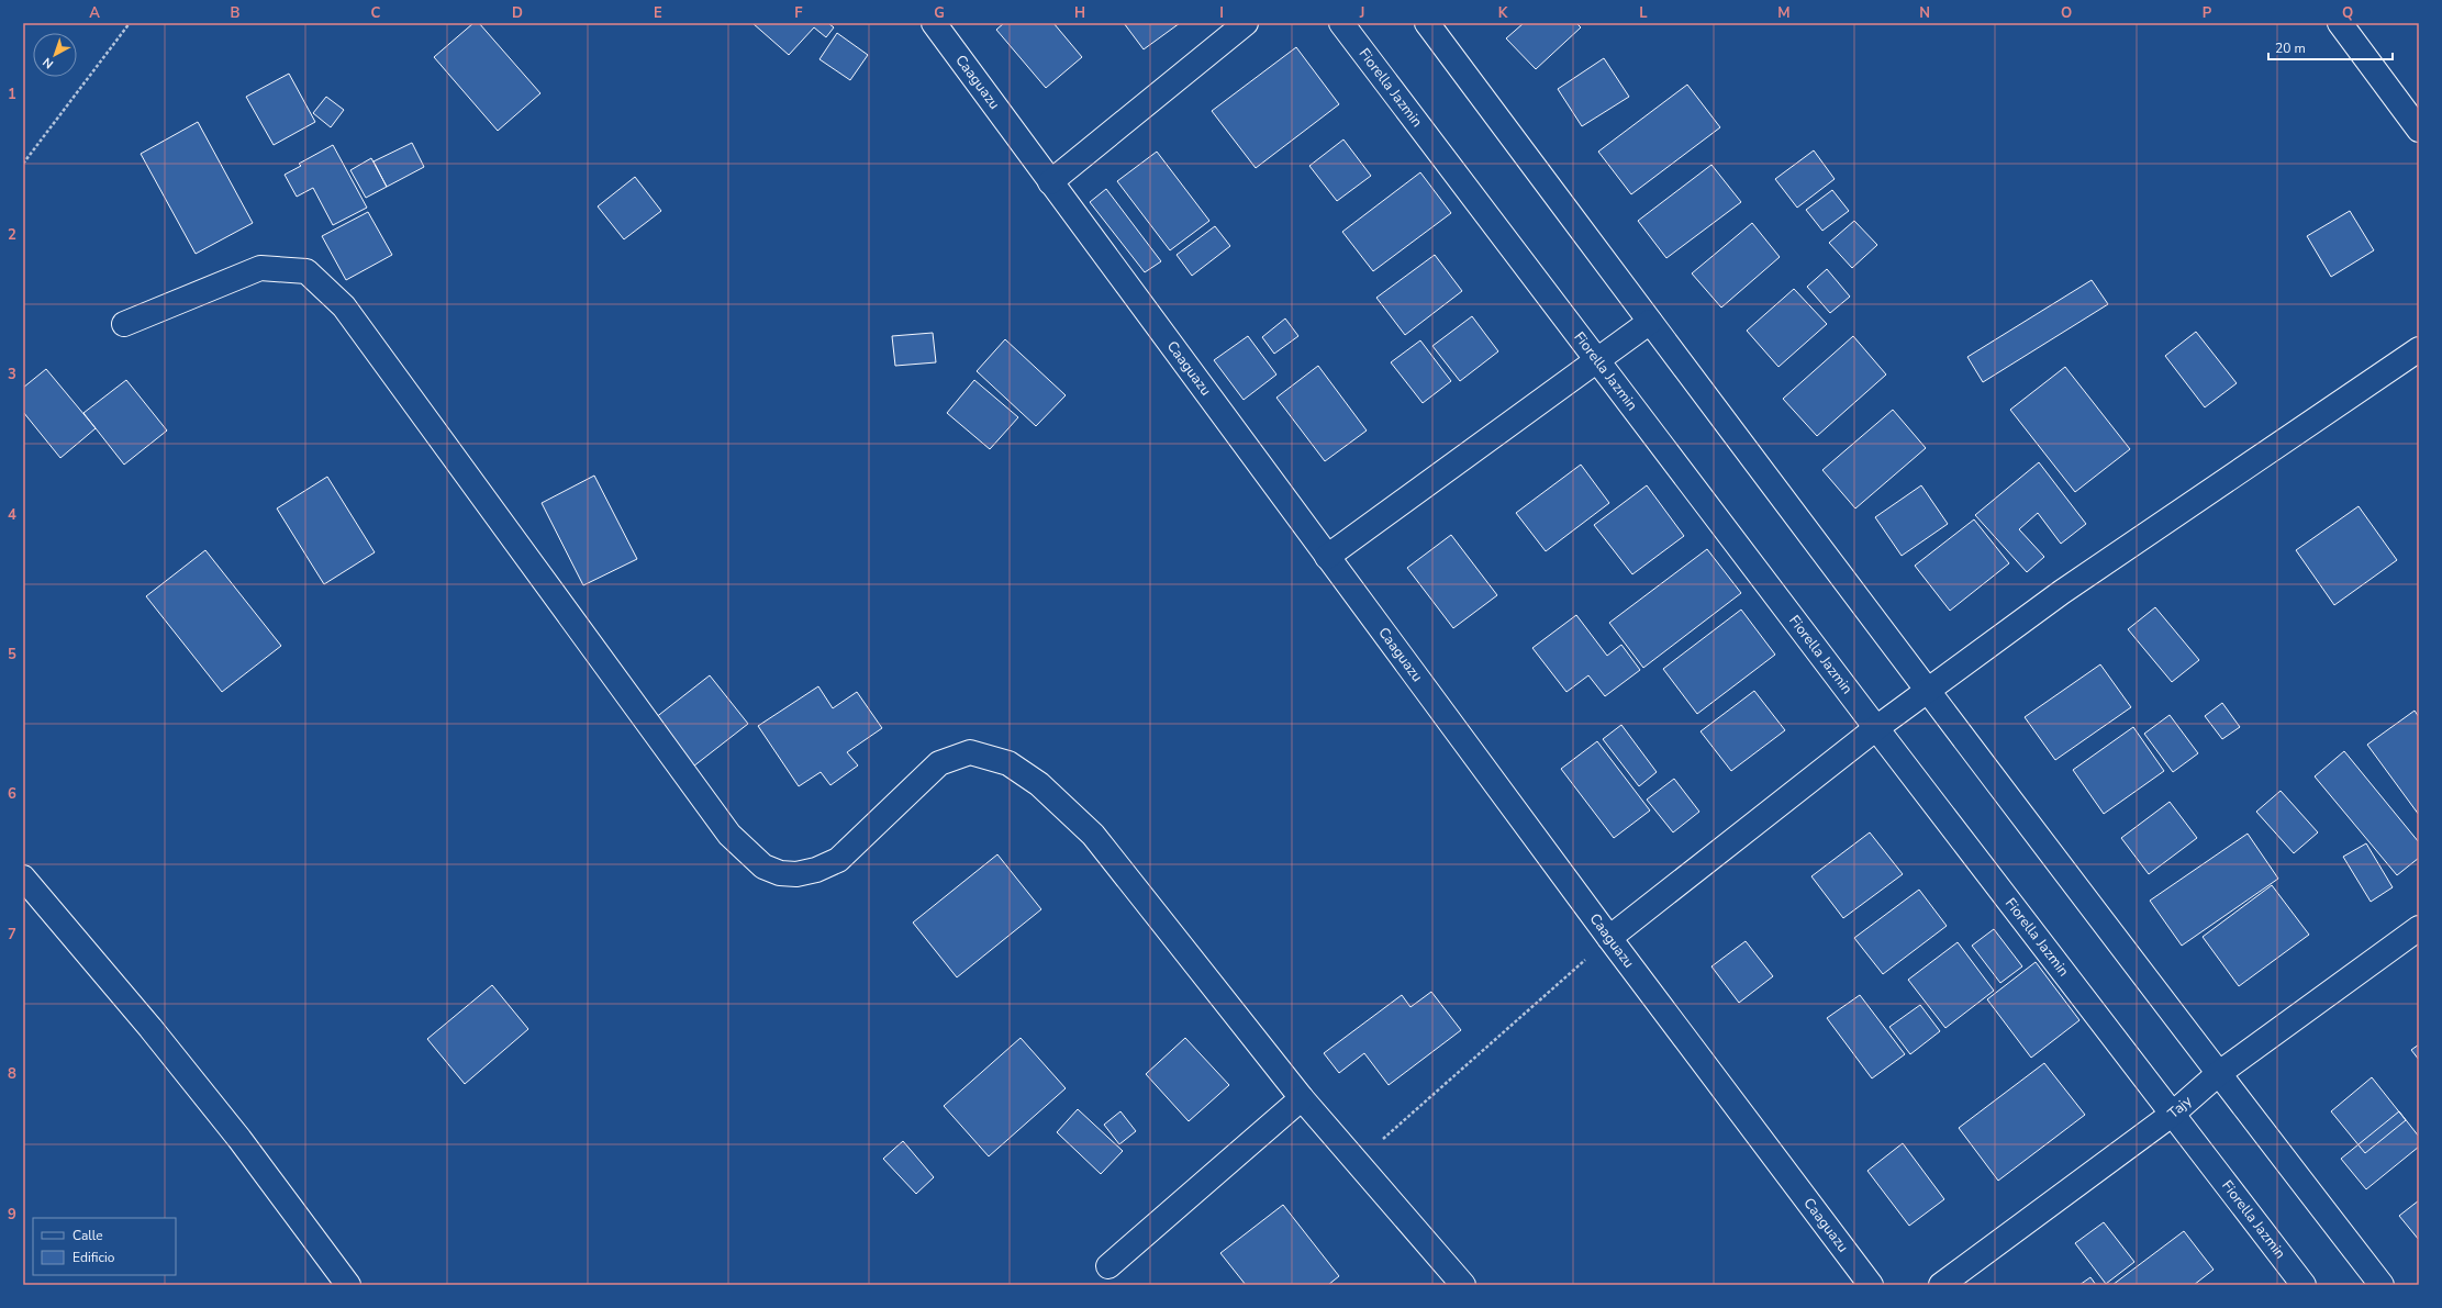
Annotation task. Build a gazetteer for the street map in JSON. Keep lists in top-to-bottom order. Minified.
{"streets":{"street":["Caaguazu","Fiorella Jazmin","Tajy"]},"crossings":[["Fiorella Jazmin","Tajy"]],"legend":["Calle","Edificio"],"scale_bar":"20 m","north":"bottom left","grid":{"columns":["A","B","C","D","E","F","G","H","I","J","K","L","M","N","O","P","Q"],"rows":["1","2","3","4","5","6","7","8","9"]}}
